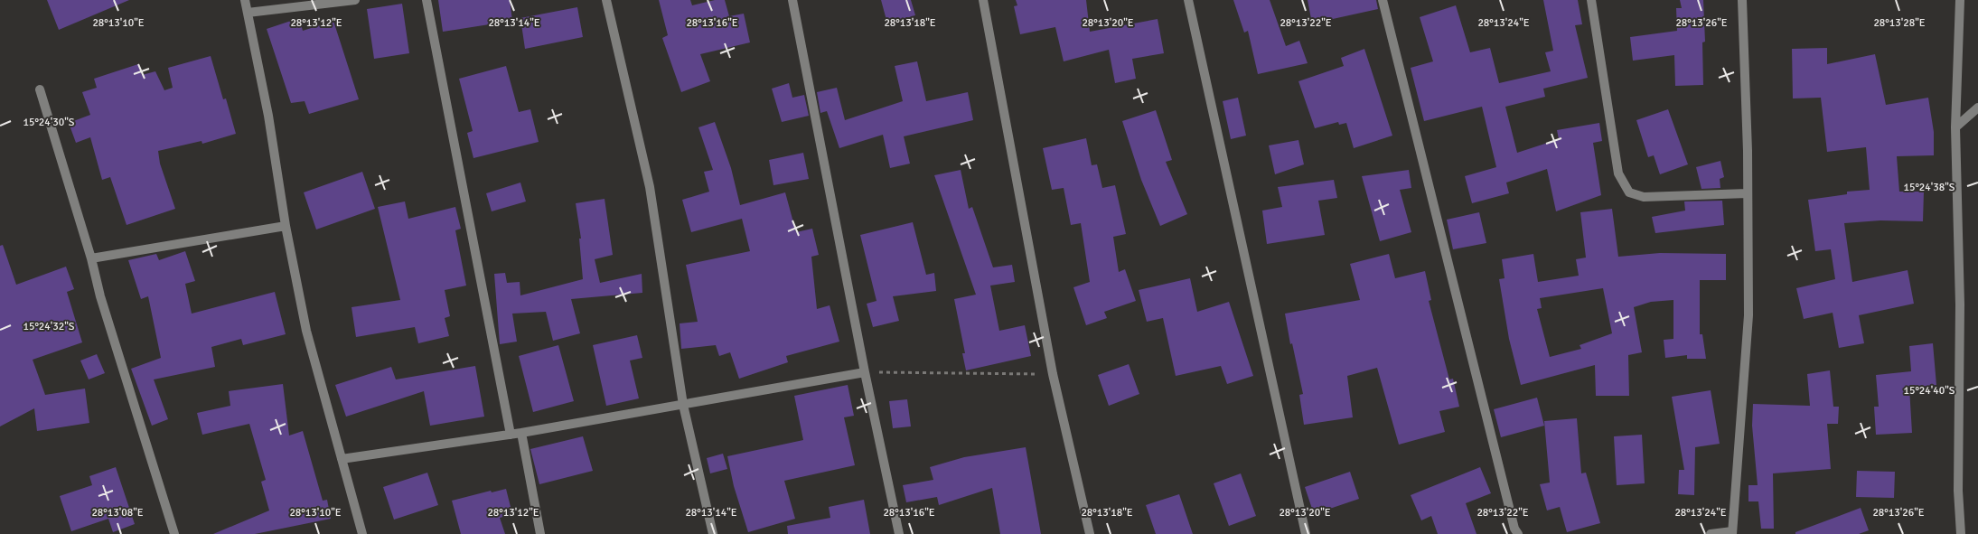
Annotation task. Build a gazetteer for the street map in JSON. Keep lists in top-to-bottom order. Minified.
{"coordinates":["28°13'10\"E","28°13'12\"E","28°13'14\"E","28°13'16\"E","28°13'18\"E","28°13'20\"E","28°13'22\"E","28°13'24\"E","28°13'26\"E","28°13'28\"E","15°24'30\"S","15°24'38\"S","15°24'32\"S","15°24'40\"S","28°13'08\"E"]}
